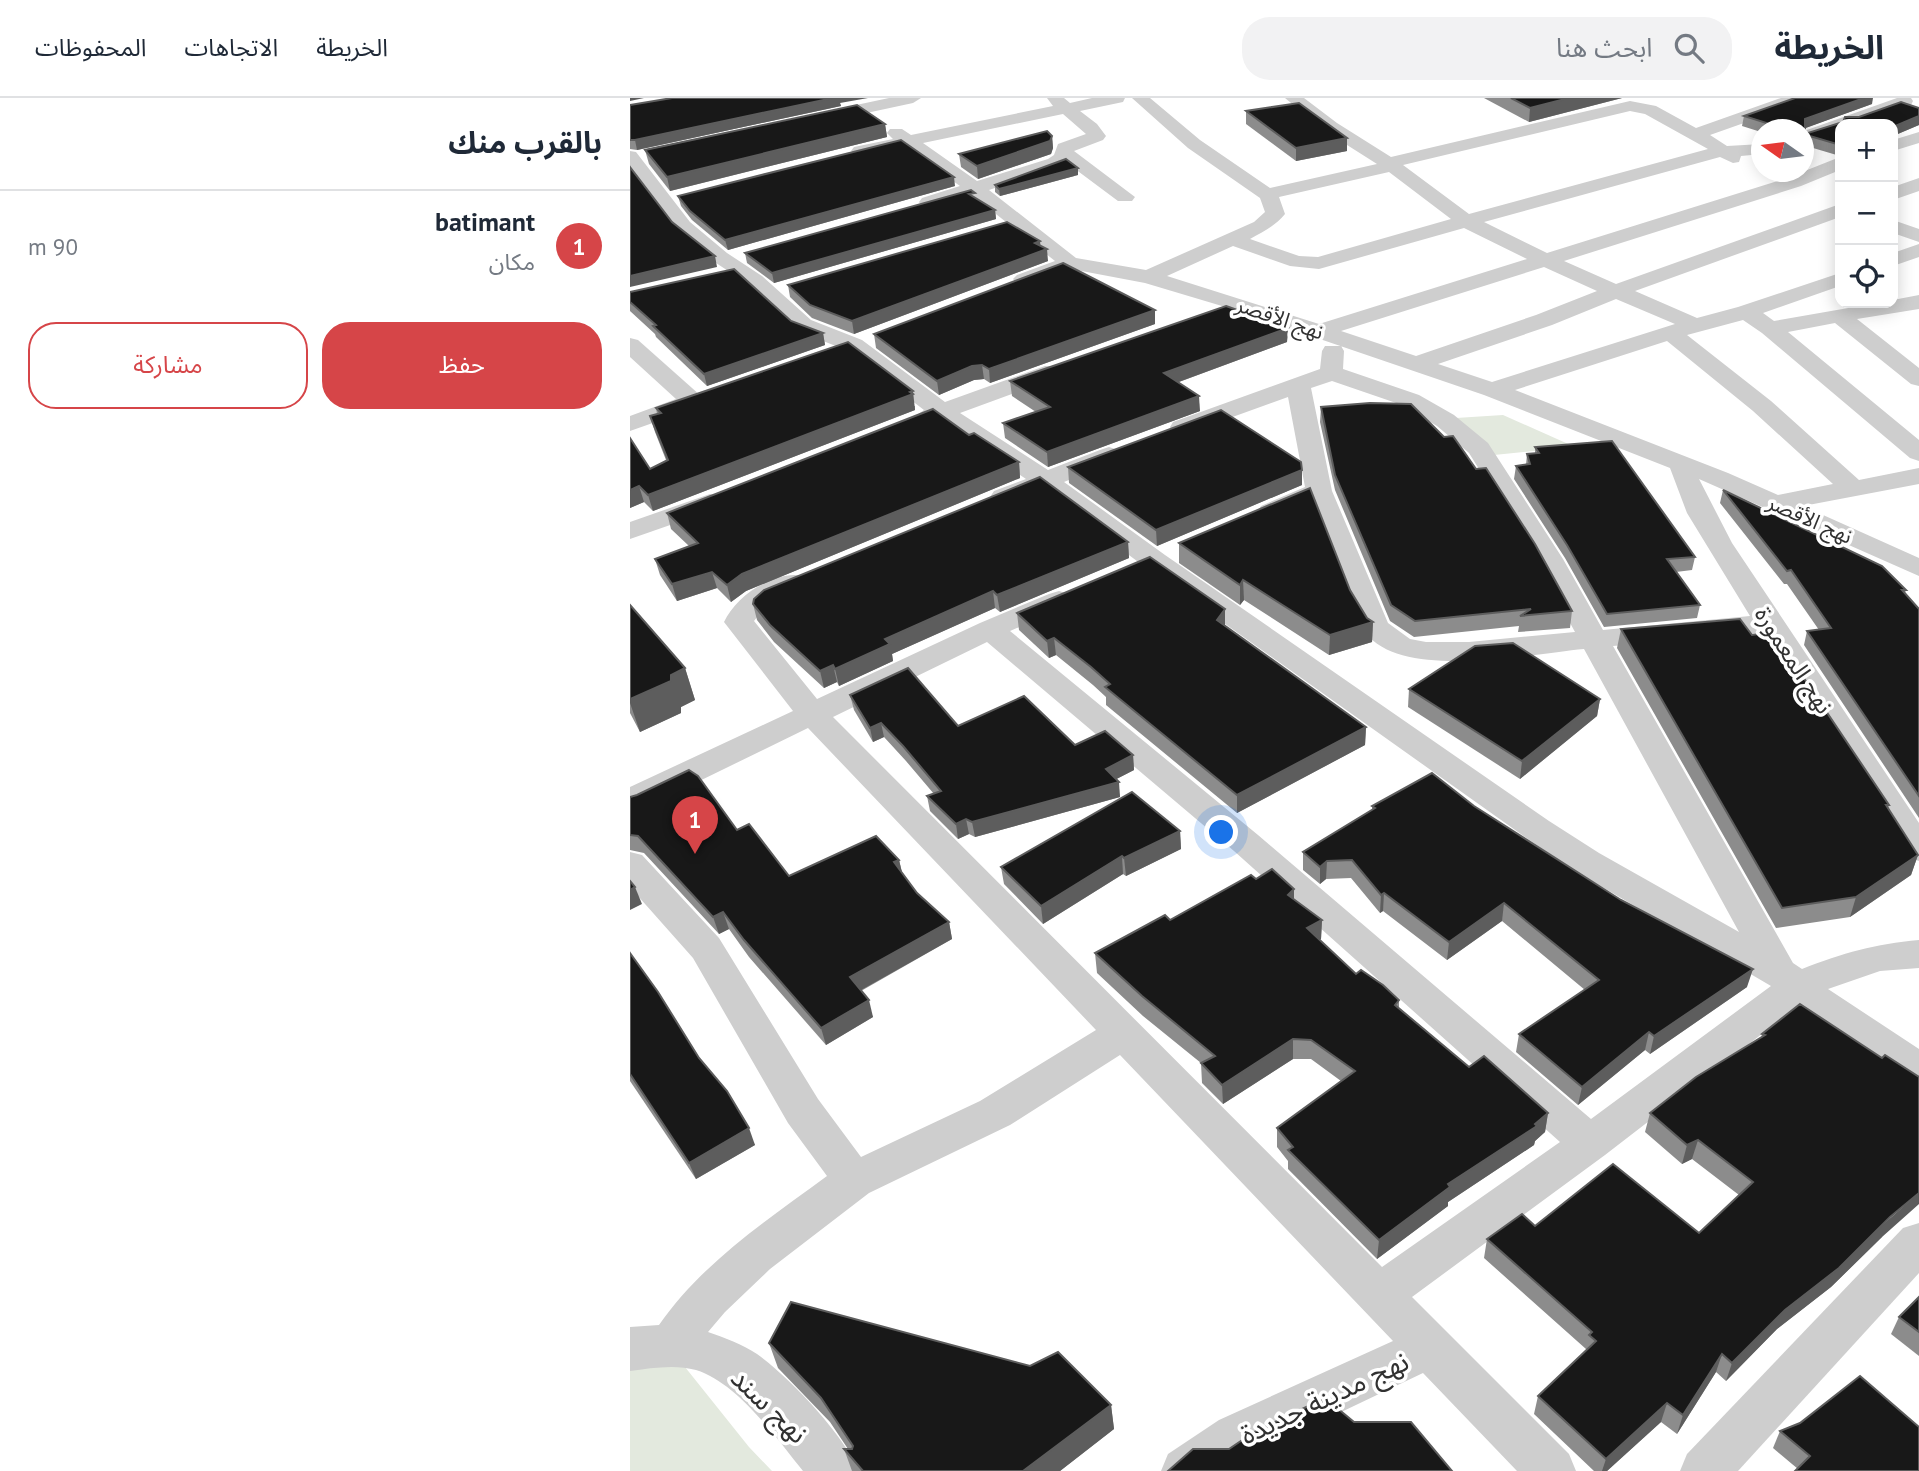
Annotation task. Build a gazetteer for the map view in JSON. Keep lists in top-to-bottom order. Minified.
{"streets":{"street":["نهج الأقصر","نهج المعمورة","نهج مدينة جديدة","نهج سند"]},"crossings":[["نهج الأقصر","نهج المعمورة"]],"north":"left","page":{"header":"الخريطة","search":"ابحث هنا","nav":["الخريطة","الاتجاهات","المحفوظات"],"heading":"بالقرب منك","map_buttons":["+","−"],"list":[{"mark":"1","name":"batimant","note":"مكان","value":"90 m"}],"buttons":["حفظ","مشاركة"],"pins":"1"}}
